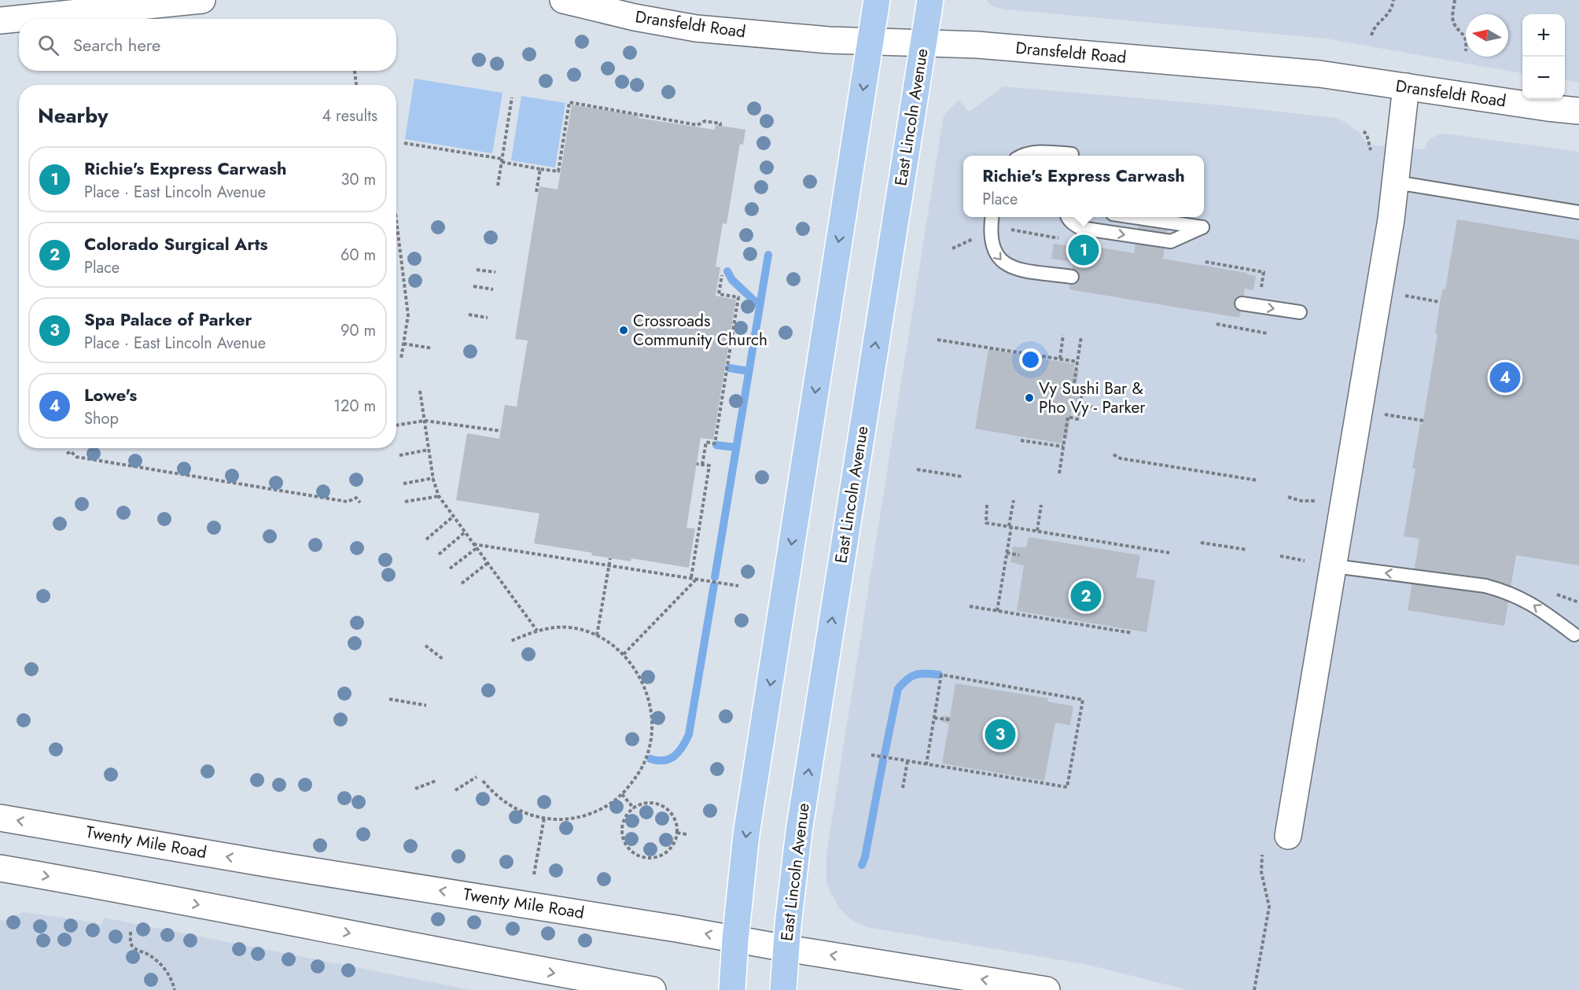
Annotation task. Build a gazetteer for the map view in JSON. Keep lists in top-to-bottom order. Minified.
{"streets":{"main road":["East Lincoln Avenue"],"street":["Dransfeldt Road","Twenty Mile Road"]},"crossings":[["Dransfeldt Road","East Lincoln Avenue"],["East Lincoln Avenue","Twenty Mile Road"]],"places":["Crossroads Community Church","Vy Sushi Bar & Pho Vy - Parker"],"north":"left","page":{"map_buttons":["+","−"],"search":"Search here","heading":["Nearby","4 results"],"list":[{"mark":"1","name":"Richie's Express Carwash","note":"Place · East Lincoln Avenue","value":"30 m"},{"mark":"2","name":"Colorado Surgical Arts","note":"Place","value":"60 m"},{"mark":"3","name":"Spa Palace of Parker","note":"Place · East Lincoln Avenue","value":"90 m"},{"mark":"4","name":"Lowe's","note":"Shop","value":"120 m"}],"popup":["Richie's Express Carwash","Place"],"pins":["1","4","2","3"]}}
